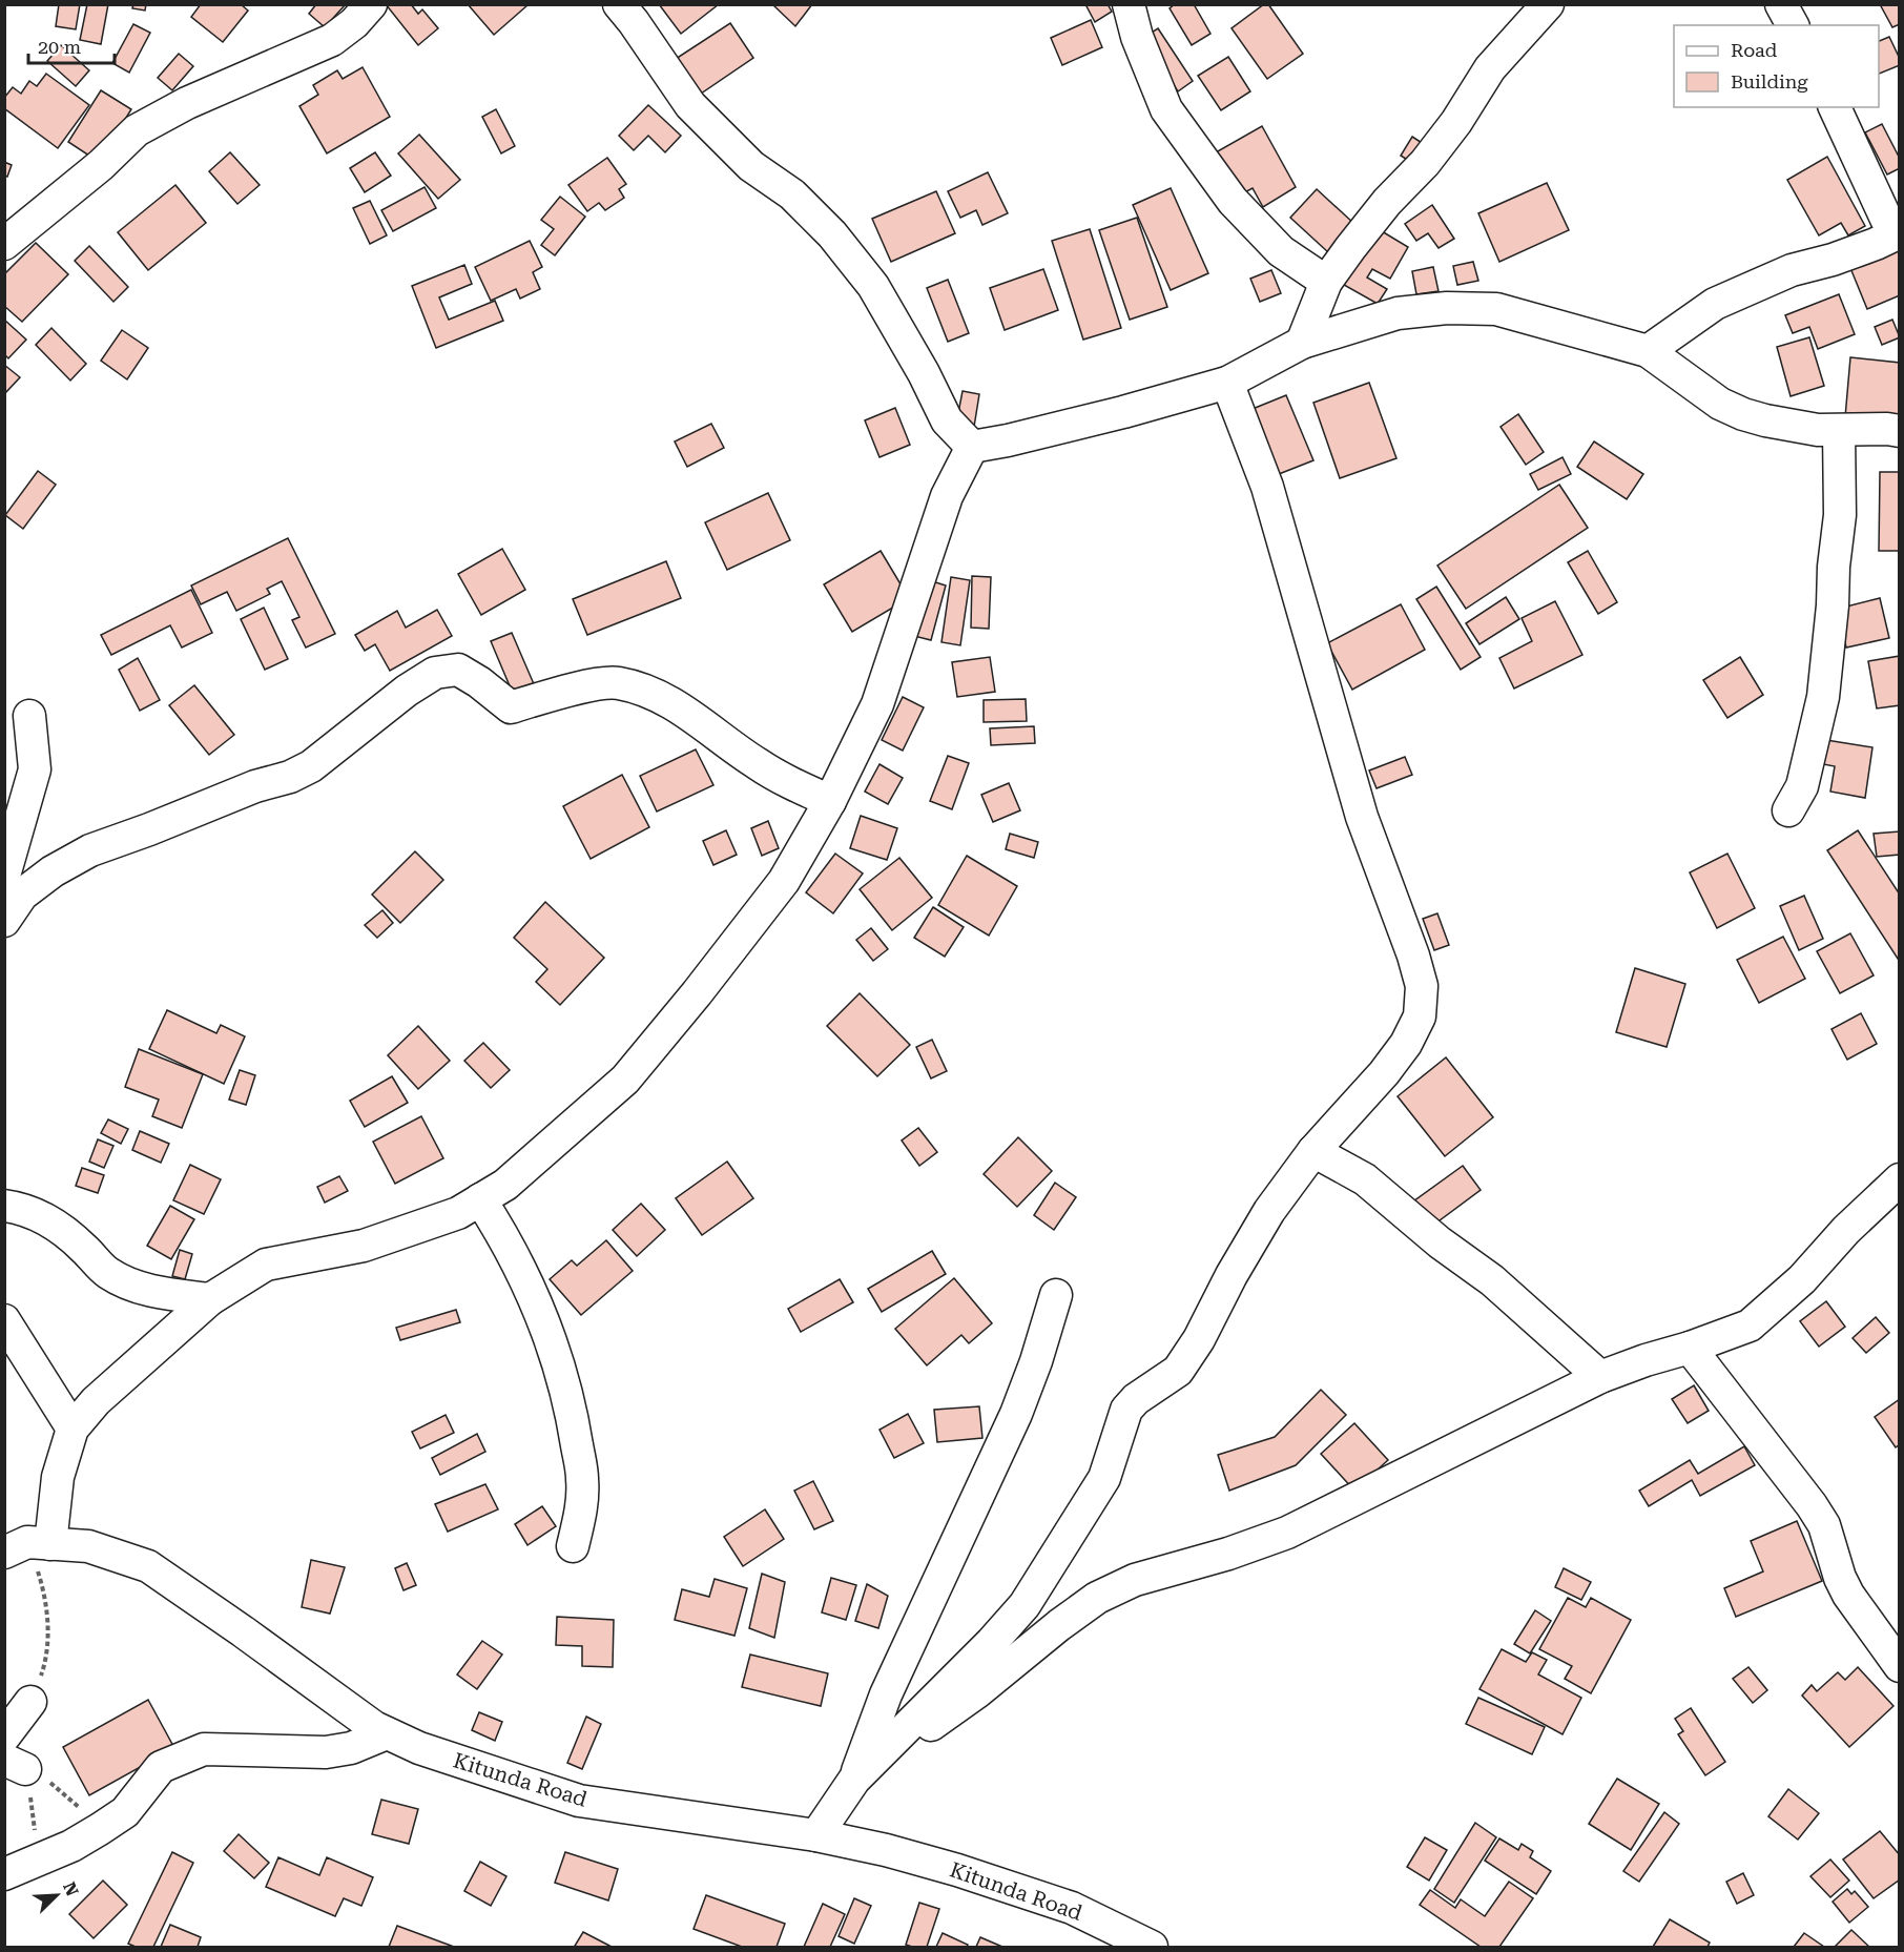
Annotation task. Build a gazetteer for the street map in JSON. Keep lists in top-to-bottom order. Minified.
{"streets":{"street":["Kitunda Road"]},"legend":["Road","Building"],"scale_bar":"20 m","north":"top right"}
